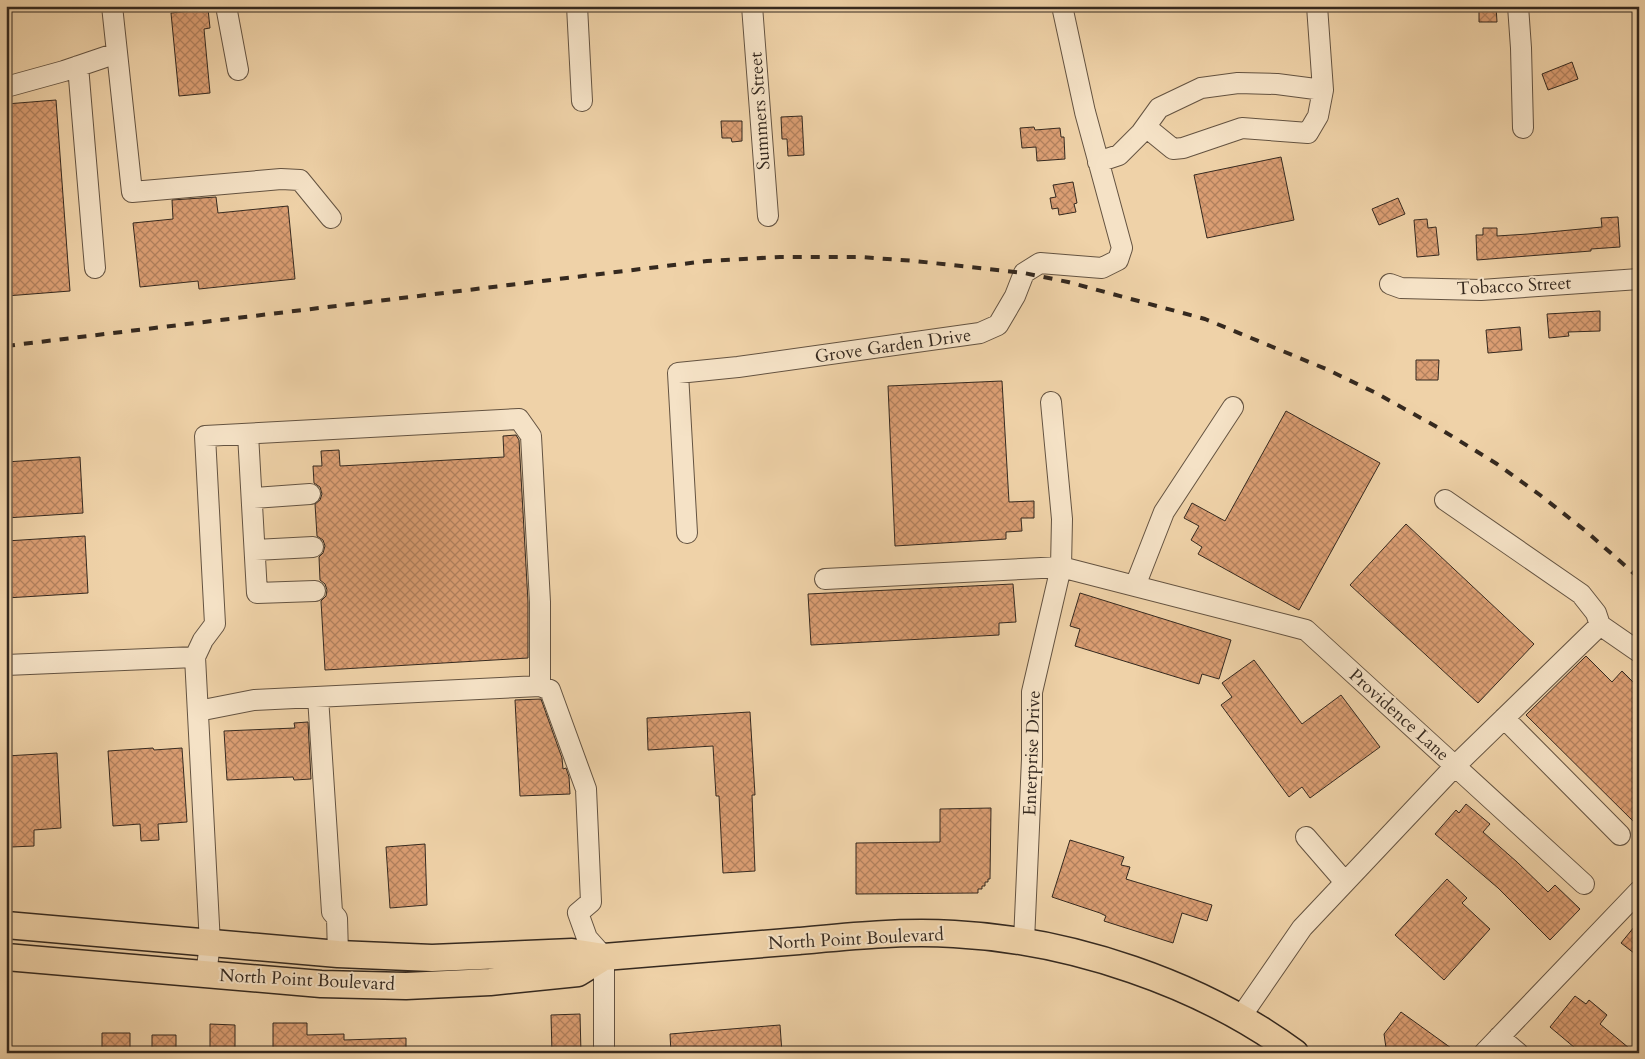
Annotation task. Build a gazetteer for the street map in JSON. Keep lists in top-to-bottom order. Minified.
{"streets":{"main road":["North Point Boulevard"],"street":["Summers Street","Tobacco Street","Grove Garden Drive","Providence Lane","Enterprise Drive"]},"crossings":[["Providence Lane","Enterprise Drive"],["Providence Lane","North Point Boulevard"],["Enterprise Drive","North Point Boulevard"]]}
